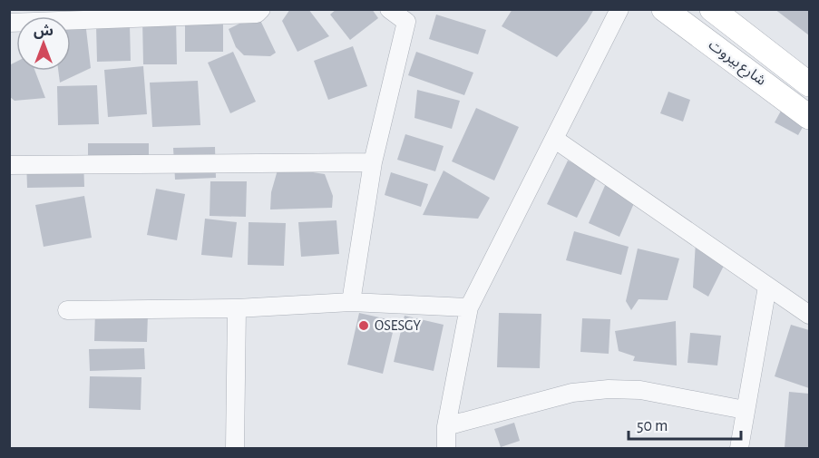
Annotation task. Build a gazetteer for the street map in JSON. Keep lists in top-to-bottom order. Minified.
{"streets":{"main road":["شارع بيروت"]},"places":["OSESGY"],"scale_bar":"50 m","north":"top"}
